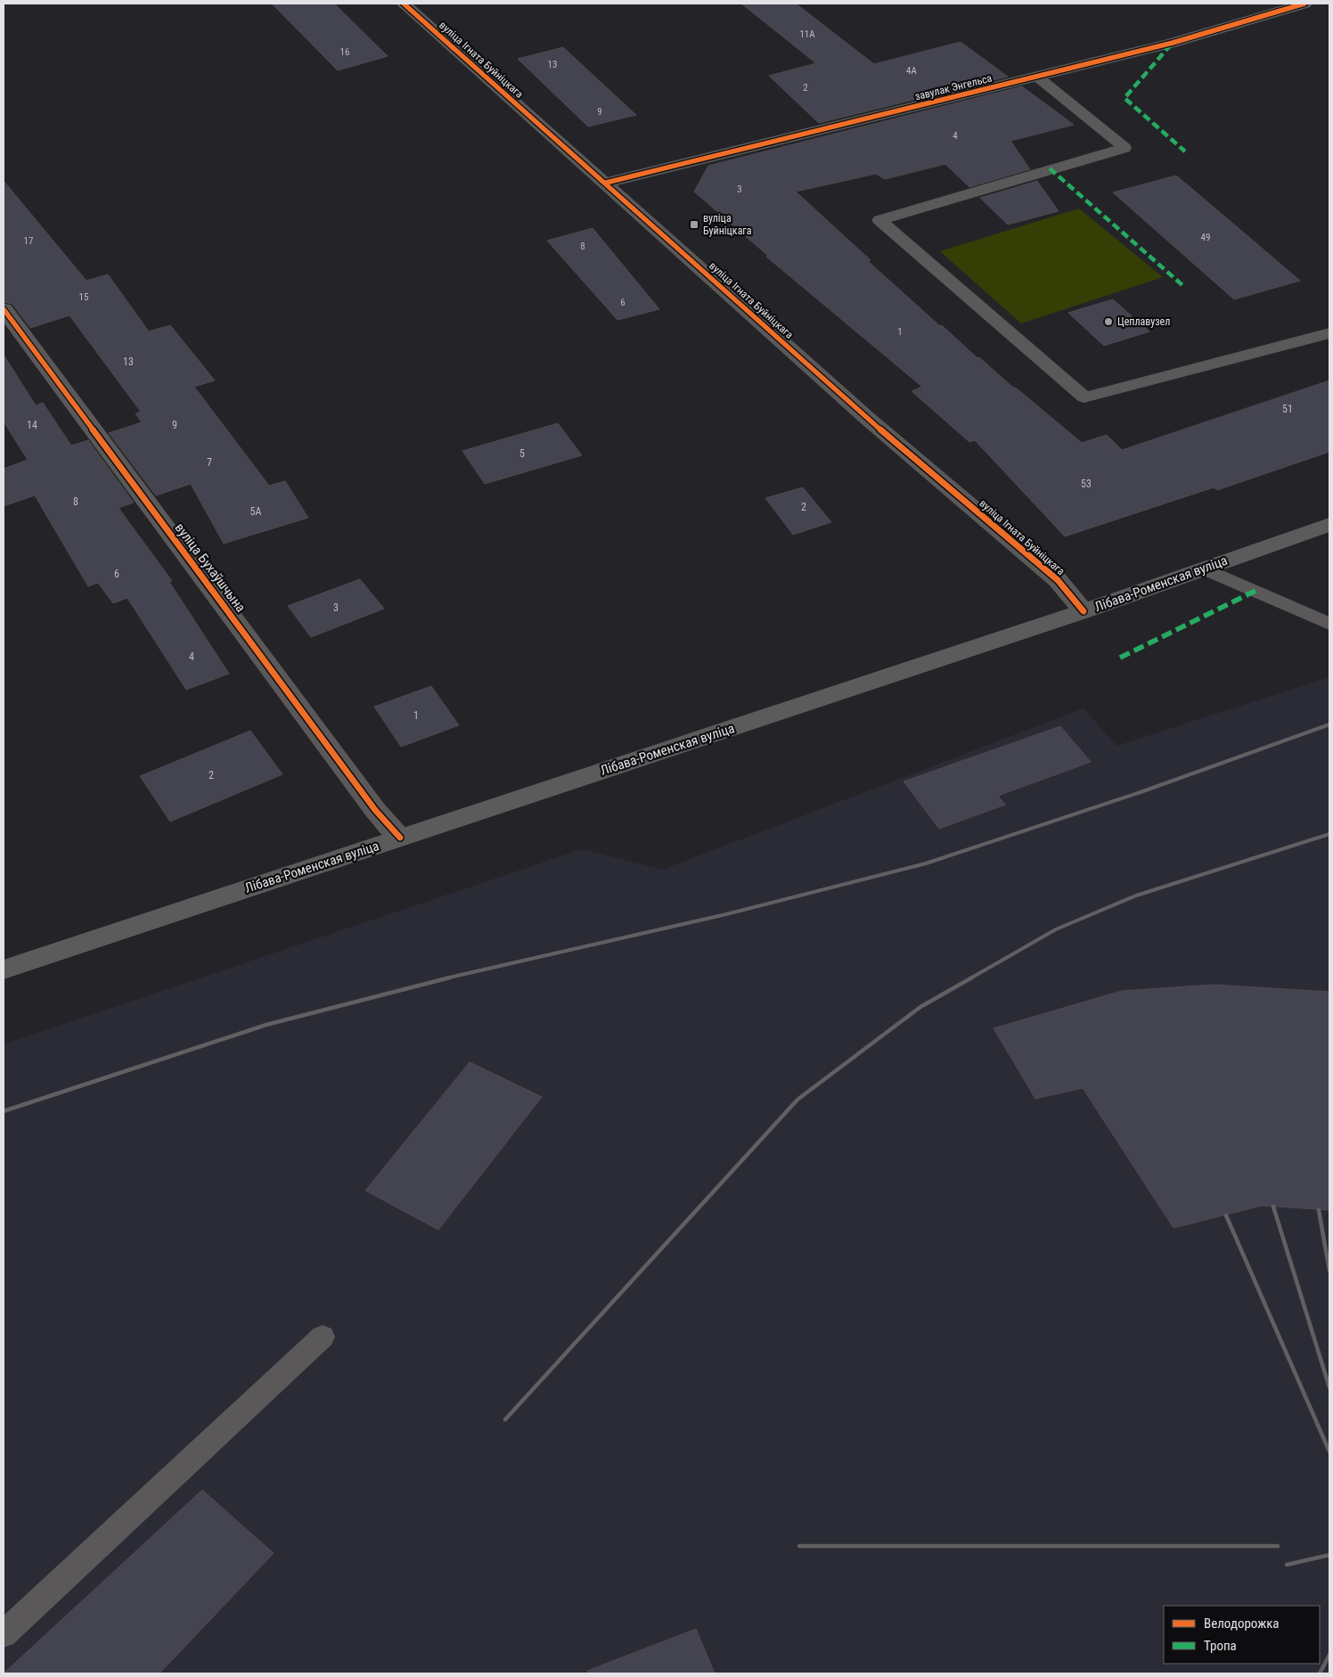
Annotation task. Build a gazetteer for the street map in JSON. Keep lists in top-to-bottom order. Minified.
{"streets":{"main road":["Лібава-Роменская вуліца"],"street":["вуліца Ігната Буйніцкага","завулак Энгельса","вуліца Бухаўшчына"]},"crossings":[["вуліца Ігната Буйніцкага","завулак Энгельса"],["вуліца Ігната Буйніцкага","Лібава-Роменская вуліца"],["вуліца Бухаўшчына","Лібава-Роменская вуліца"]],"places":{"transit":["вуліца Буйніцкага"],"other":["Цеплавузел"]},"house_numbers":["11А","16","13","4А","2","9","4","3","49","17","8","15","6","1","13","51","14","9","5","7","53","8","2","5А","6","3","4","1","2"],"legend":["Велодорожка","Тропа"]}
